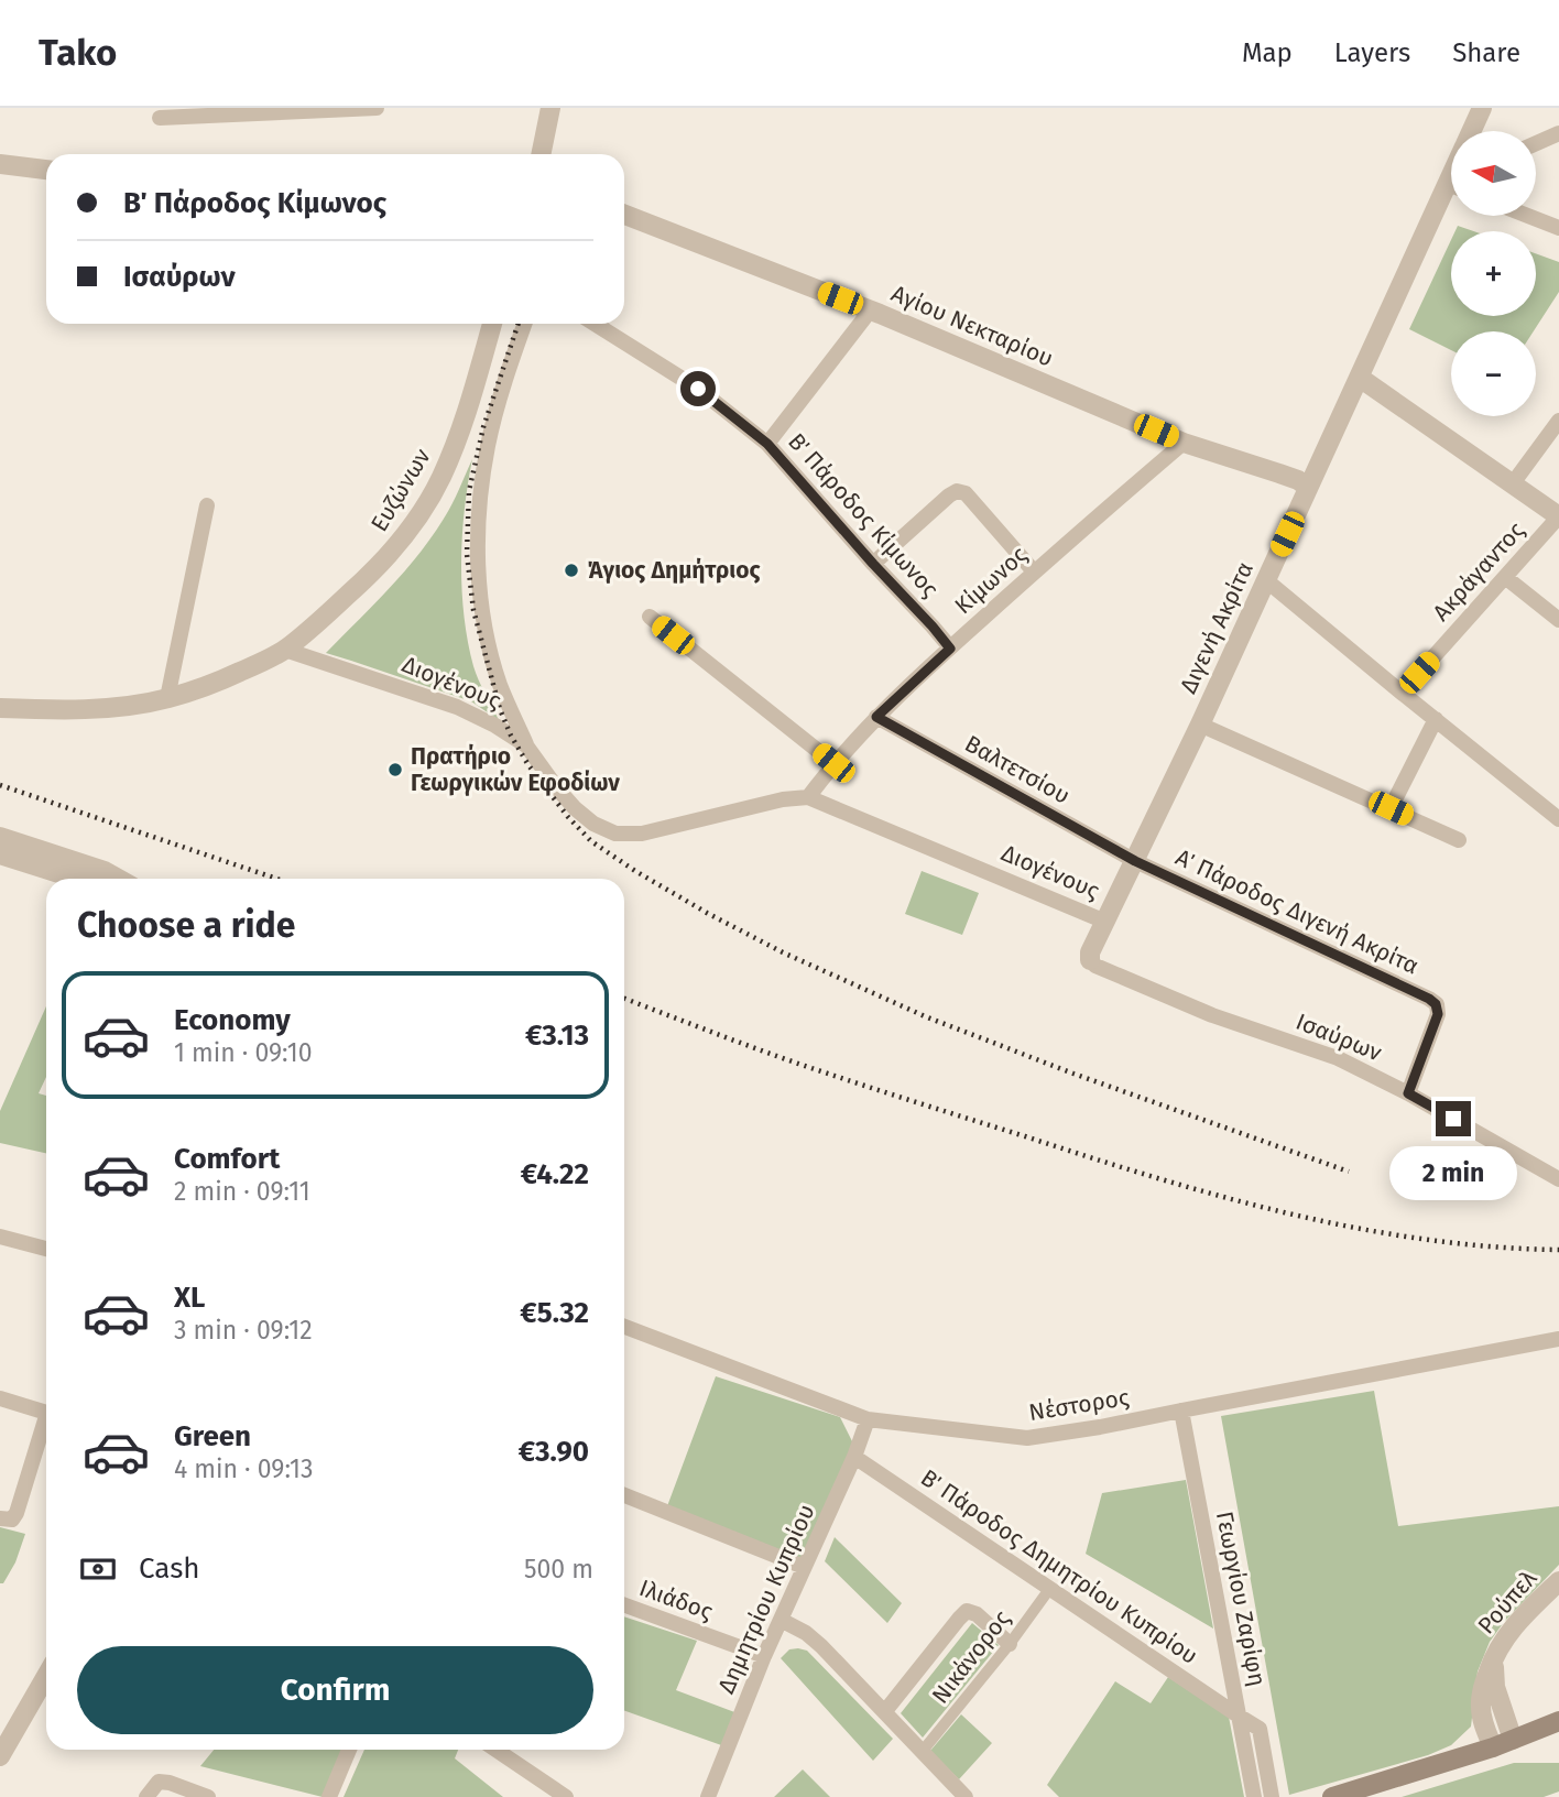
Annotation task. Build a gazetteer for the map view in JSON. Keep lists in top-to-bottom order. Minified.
{"streets":{"street":["Αγίου Νεκταρίου","Ευζώνων","Β΄ Πάροδος Κίμωνος","Ακράγαντος","Κίμωνος","Διγενή Ακρίτα","Διογένους","Βαλτετσίου","Α΄ Πάροδος Διγενή Ακρίτα","Ισαύρων","Νέστορος","Β΄ Πάροδος Δημητρίου Κυπρίου","Δημητρίου Κυπρίου","Γεωργίου Ζαρίφη","Ιλιάδος","Ρούπελ","Νικάνορος"]},"crossings":[["Αγίου Νεκταρίου","Κίμωνος"],["Αγίου Νεκταρίου","Διγενή Ακρίτα"],["Ευζώνων","Διογένους"],["Β΄ Πάροδος Κίμωνος","Κίμωνος"],["Κίμωνος","Διογένους"],["Κίμωνος","Βαλτετσίου"],["Διγενή Ακρίτα","Διογένους"],["Διγενή Ακρίτα","Βαλτετσίου"],["Διγενή Ακρίτα","Α΄ Πάροδος Διγενή Ακρίτα"],["Διγενή Ακρίτα","Ισαύρων"],["Βαλτετσίου","Α΄ Πάροδος Διγενή Ακρίτα"],["Α΄ Πάροδος Διγενή Ακρίτα","Ισαύρων"],["Νέστορος","Δημητρίου Κυπρίου"],["Νέστορος","Γεωργίου Ζαρίφη"],["Β΄ Πάροδος Δημητρίου Κυπρίου","Δημητρίου Κυπρίου"],["Β΄ Πάροδος Δημητρίου Κυπρίου","Γεωργίου Ζαρίφη"],["Β΄ Πάροδος Δημητρίου Κυπρίου","Νικάνορος"],["Δημητρίου Κυπρίου","Ιλιάδος"]],"places":["Άγιος Δημήτριος","Πρατήριο Γεωργικών Εφοδίων"],"north":"left","page":{"header":"Tako","nav":["Map","Layers","Share"],"map_buttons":["+","−"],"banner":["Β΄ Πάροδος Κίμωνος","Ισαύρων"],"heading":"Choose a ride","list":[{"name":"Economy","note":"1 min · 09:10","value":"€3.13"},{"name":"Comfort","note":"2 min · 09:11","value":"€4.22"},{"name":"XL","note":"3 min · 09:12","value":"€5.32"},{"name":"Green","note":"4 min · 09:13","value":"€3.90"}],"bubble":"2 min","pay":["Cash","500 m"],"buttons":"Confirm"}}
